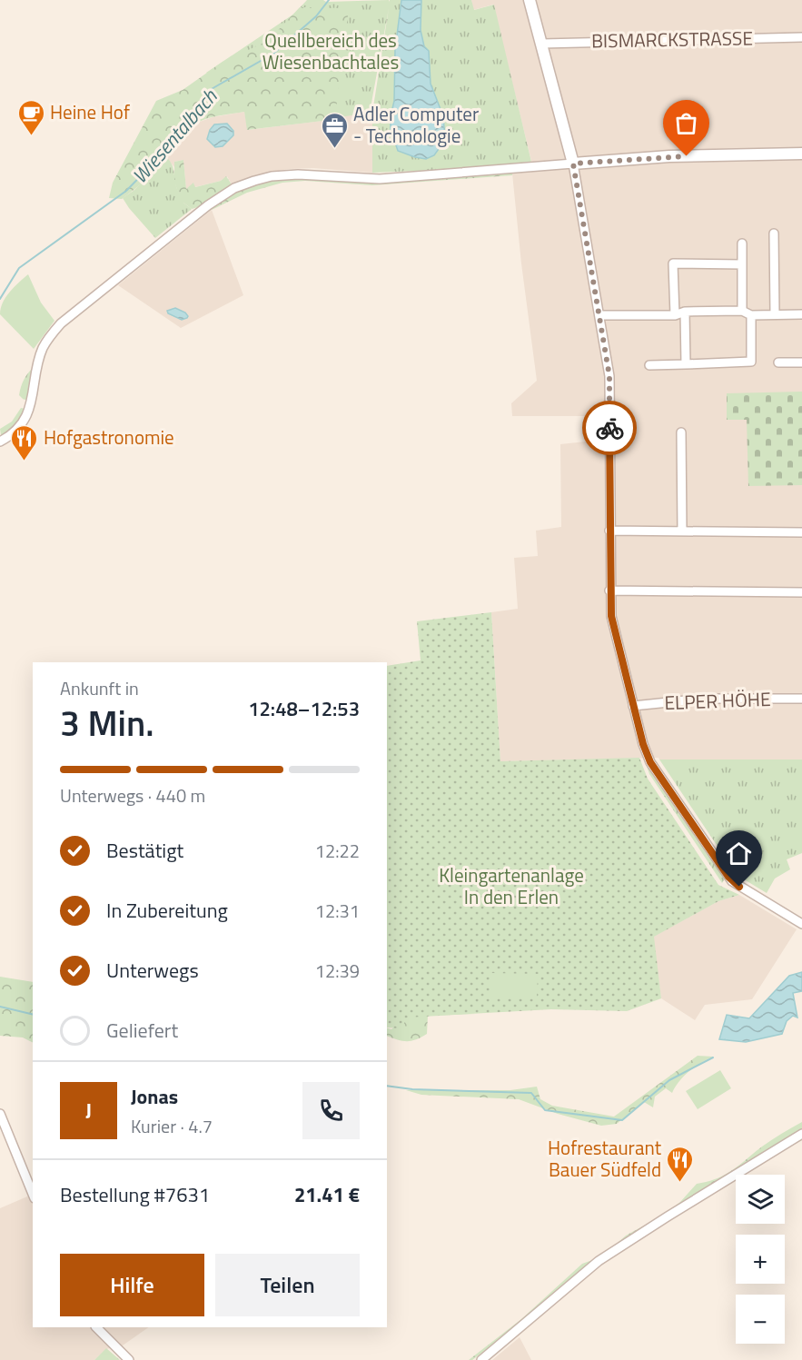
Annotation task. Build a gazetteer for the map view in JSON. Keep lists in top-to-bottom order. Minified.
{"streets":{"street":["BISMARCKSTRASSE","ELPER HÖHE"]},"water":["Wiesentalbach"],"parks":["Quellbereich des Wiesenbachtales","Kleingartenanlage In den Erlen"],"places":{"cafe":["Heine Hof"],"office":["Adler Computer - Technologie"],"restaurant":["Hofgastronomie","Hofrestaurant Bauer Südfeld"]},"page":{"heading":["3 Min.","Ankunft in","12:48–12:53"],"panel":["Jonas","Kurier · 4.7","Bestellung #7631","21.41 €"],"bar":"Unterwegs · 440 m","list":[["Bestätigt","12:22"],["In Zubereitung","12:31"],["Unterwegs","12:39"],"Geliefert"],"round":"J","map_buttons":["+","−"],"buttons":["Hilfe","Teilen"]}}
